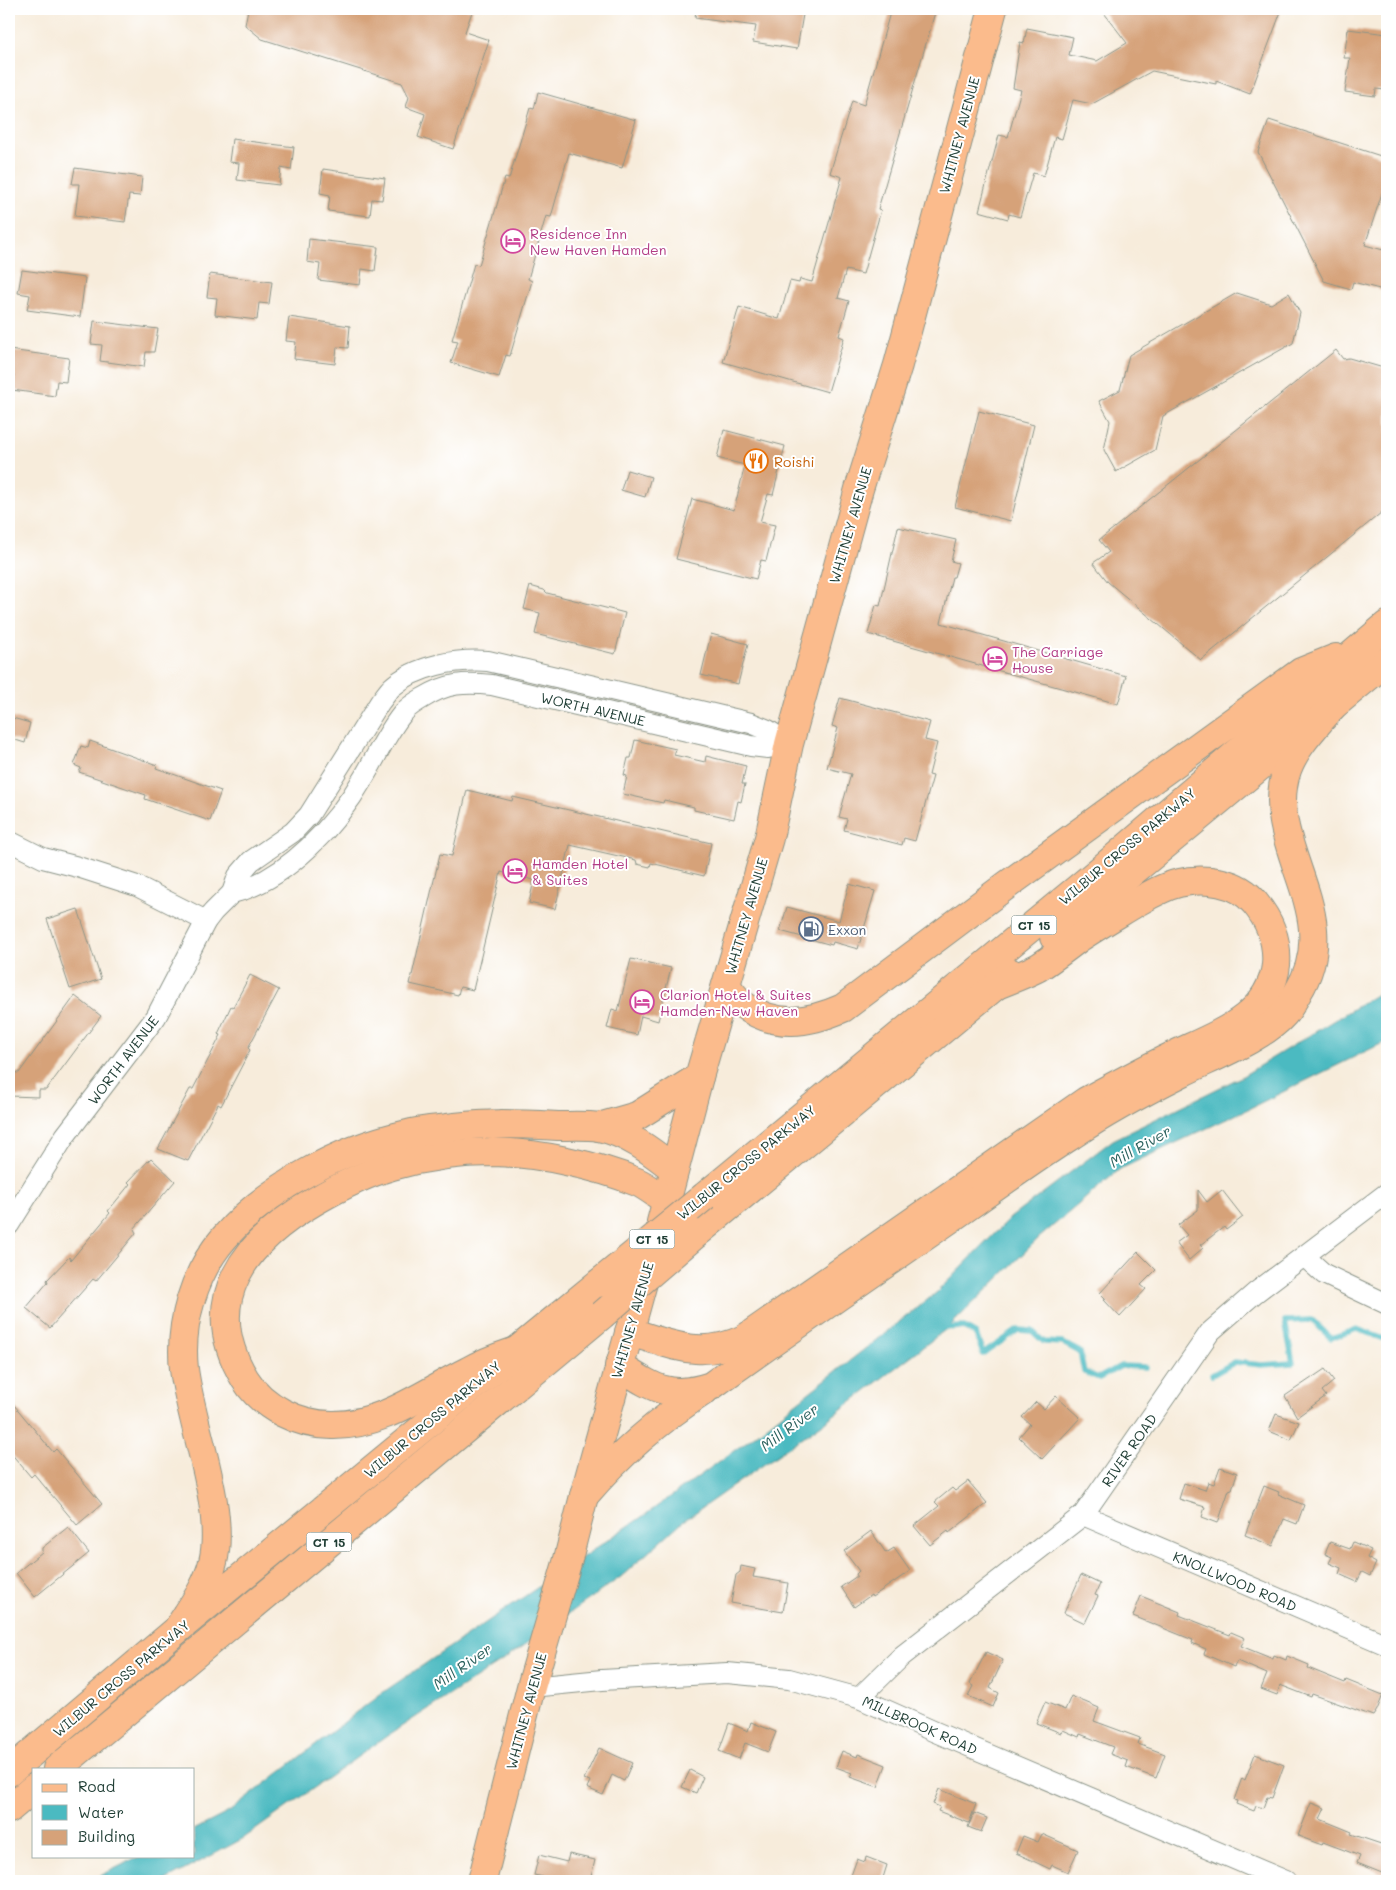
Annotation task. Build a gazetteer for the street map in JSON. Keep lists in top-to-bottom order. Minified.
{"streets":{"main road":["WHITNEY AVENUE","WILBUR CROSS PARKWAY","CT 15"],"street":["WORTH AVENUE","RIVER ROAD","KNOLLWOOD ROAD","MILLBROOK ROAD"]},"crossings":[["WHITNEY AVENUE","WORTH AVENUE"],["WHITNEY AVENUE","MILLBROOK ROAD"],["RIVER ROAD","KNOLLWOOD ROAD"],["RIVER ROAD","MILLBROOK ROAD"]],"water":["Mill River"],"places":{"hotel":["Residence Inn New Haven Hamden","The Carriage House","Hamden Hotel & Suites","Clarion Hotel & Suites Hamden-New Haven"],"restaurant":["Roishi"],"fuel station":["Exxon"]},"legend":["Road","Water","Building"]}
